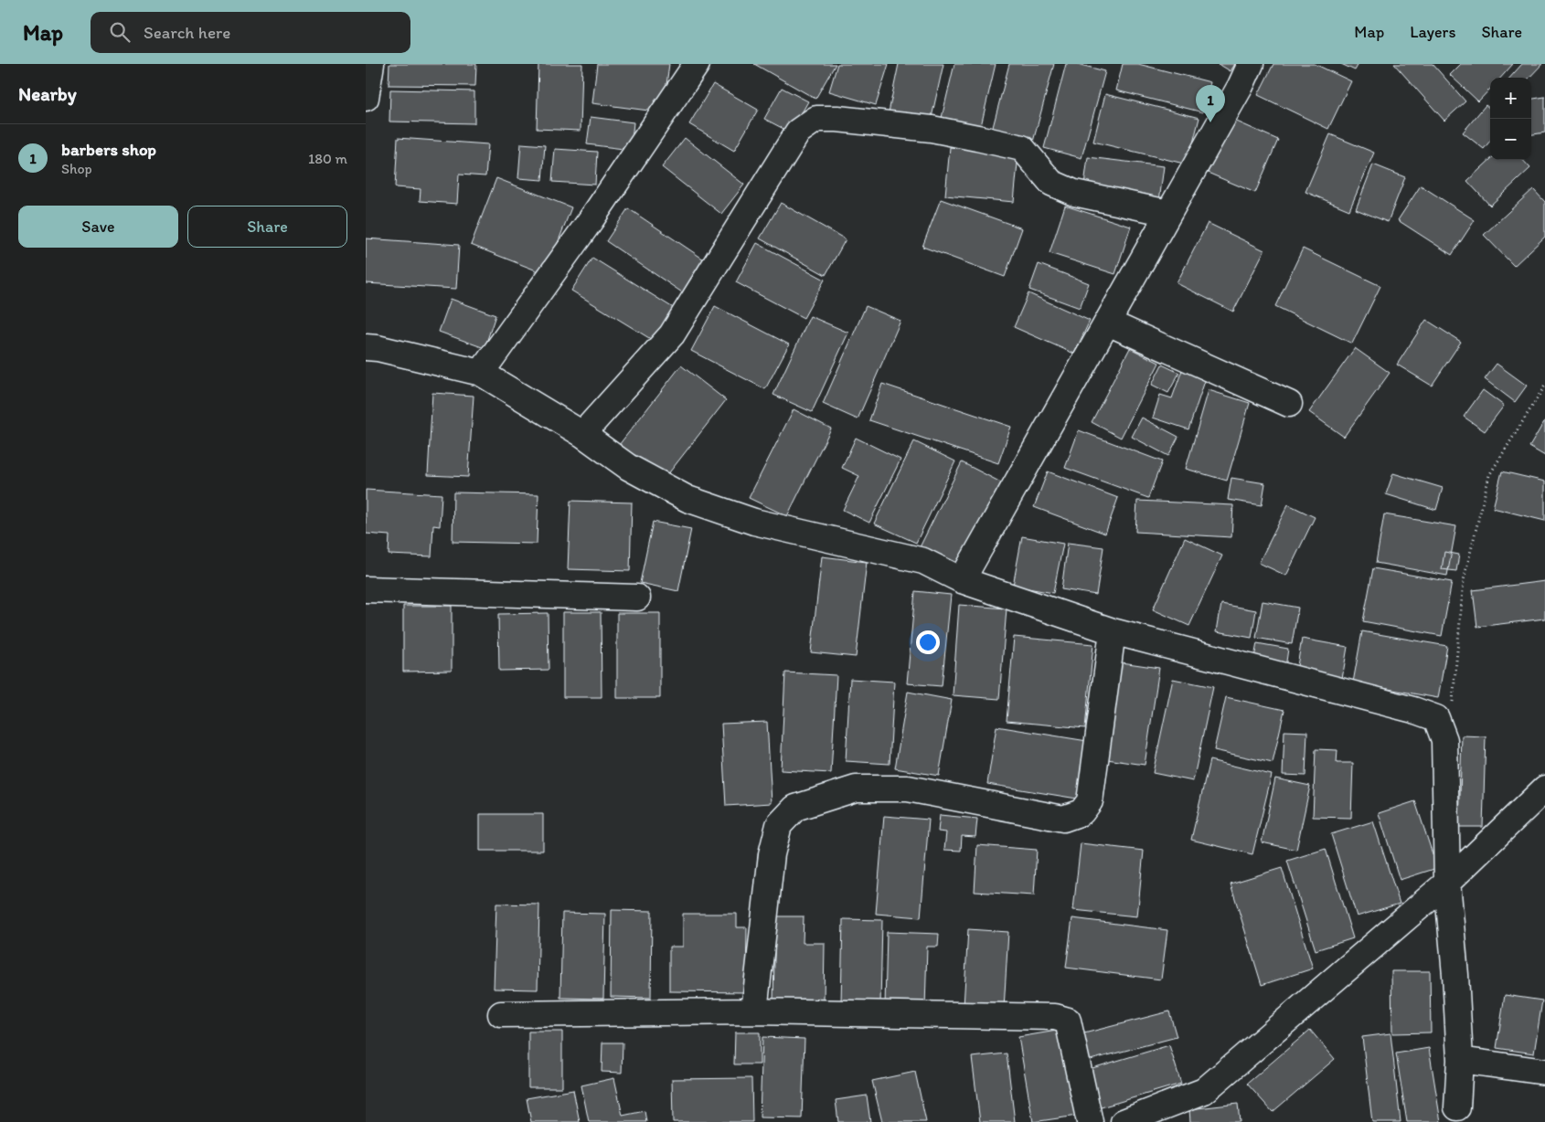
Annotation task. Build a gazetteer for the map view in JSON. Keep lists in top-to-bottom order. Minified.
{"page":{"header":"Map","search":"Search here","nav":["Map","Layers","Share"],"heading":"Nearby","map_buttons":["+","−"],"pins":"1","list":[{"mark":"1","name":"barbers shop","note":"Shop","value":"180 m"}],"buttons":["Save","Share"]}}
